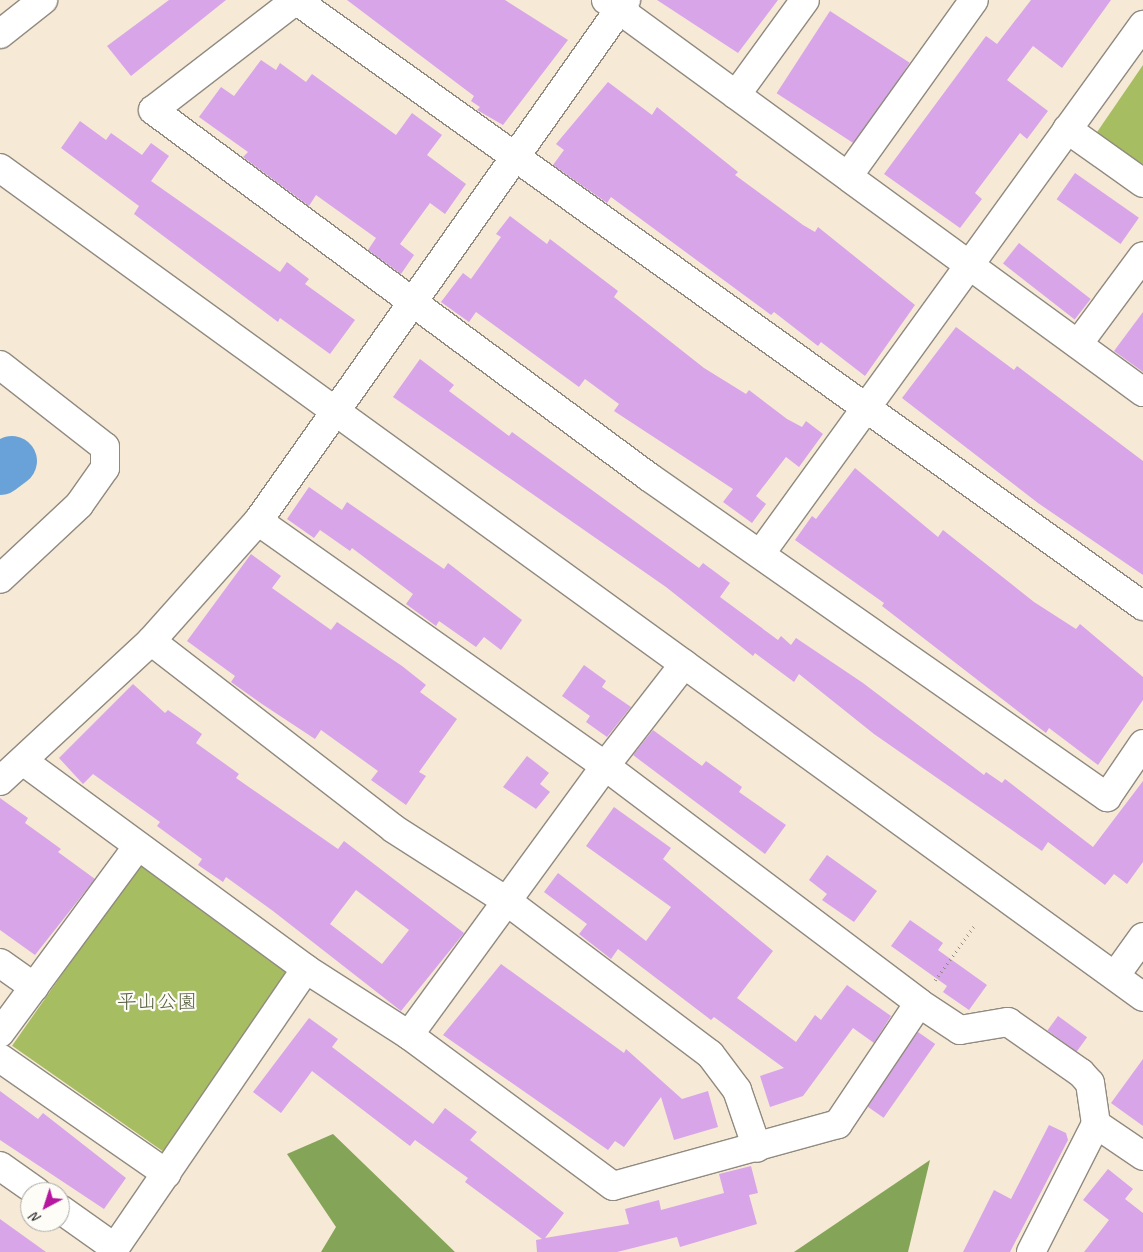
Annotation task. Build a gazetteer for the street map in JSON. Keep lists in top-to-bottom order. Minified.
{"parks":["平山公園"],"north":"bottom left"}
